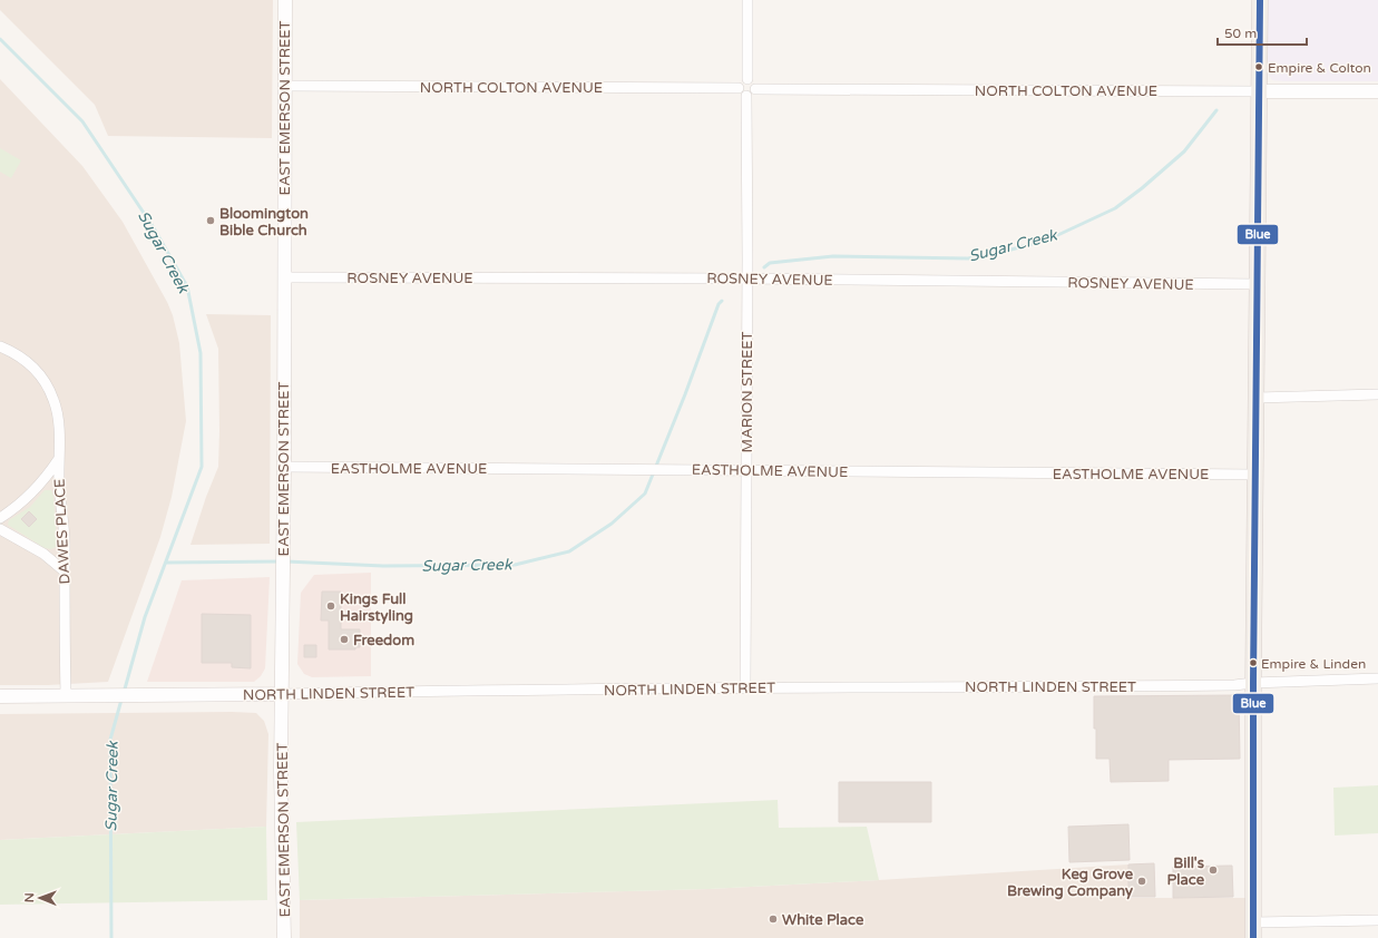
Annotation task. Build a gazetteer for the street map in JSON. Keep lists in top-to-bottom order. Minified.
{"streets":{"main road":["NORTH COLTON AVENUE","EAST EMERSON STREET","NORTH LINDEN STREET"],"street":["ROSNEY AVENUE","MARION STREET","EASTHOLME AVENUE","DAWES PLACE"]},"crossings":[["NORTH COLTON AVENUE","EAST EMERSON STREET"],["NORTH COLTON AVENUE","MARION STREET"],["EAST EMERSON STREET","ROSNEY AVENUE"],["EAST EMERSON STREET","EASTHOLME AVENUE"],["EAST EMERSON STREET","NORTH LINDEN STREET"],["ROSNEY AVENUE","MARION STREET"],["MARION STREET","EASTHOLME AVENUE"],["MARION STREET","NORTH LINDEN STREET"],["DAWES PLACE","NORTH LINDEN STREET"]],"water":["Sugar Creek"],"places":["Empire & Colton","Bloomington Bible Church","Kings Full Hairstyling","Freedom","Empire & Linden","Bill's Place","Keg Grove Brewing Company","White Place"],"lines":["transit line Blue"],"scale_bar":"50 m","north":"left"}
